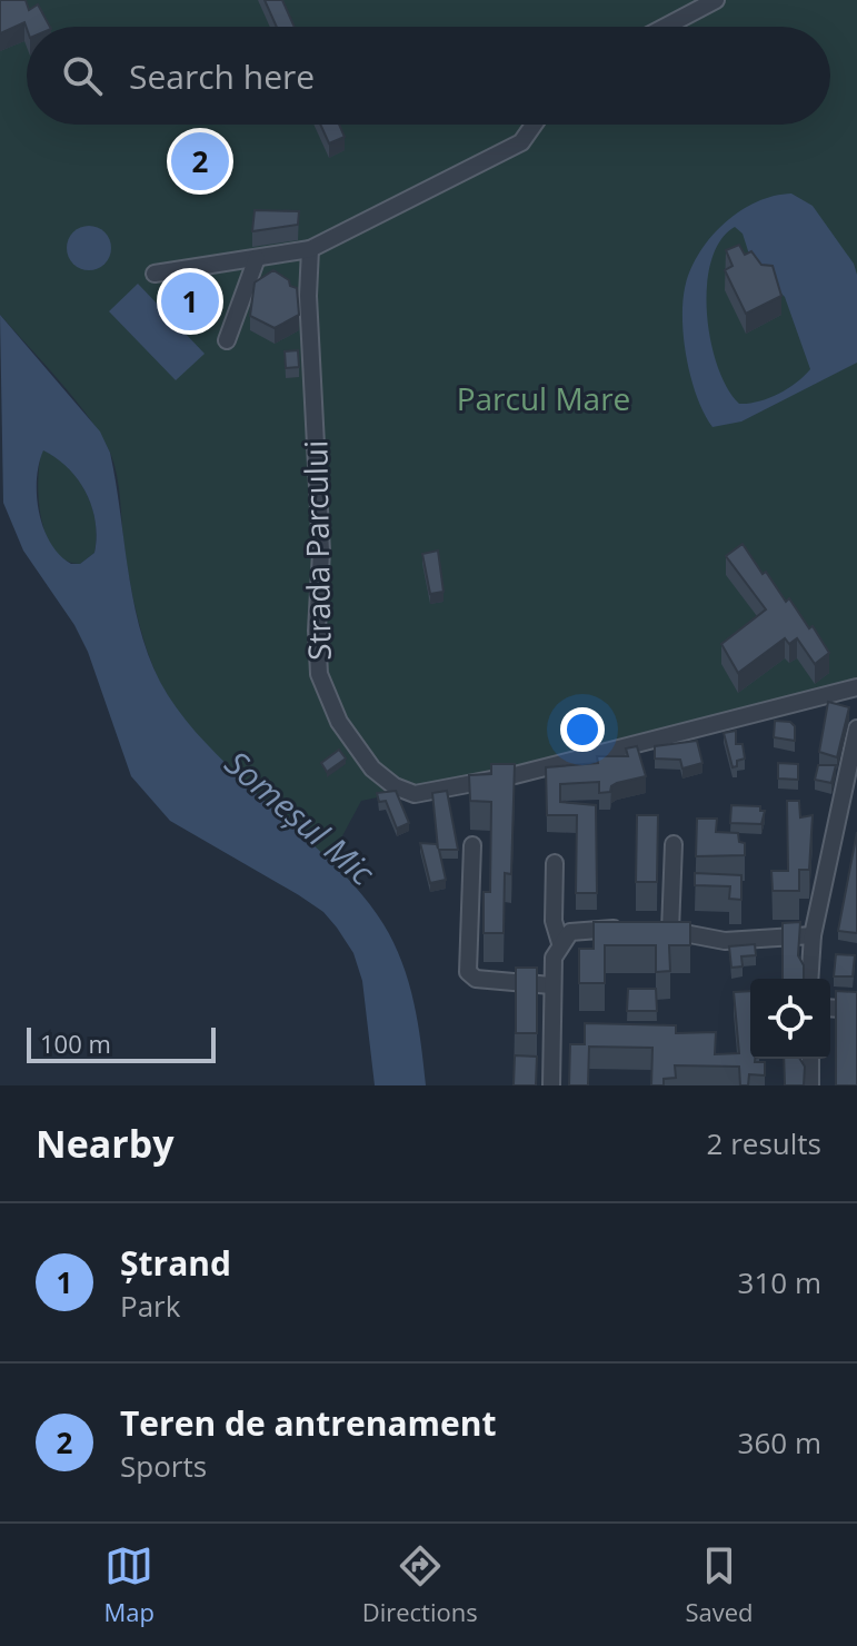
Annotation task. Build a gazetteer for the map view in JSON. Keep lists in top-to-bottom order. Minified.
{"streets":{"street":["Strada Parcului"]},"water":["Someșul Mic"],"parks":["Parcul Mare"],"scale_bar":"100 m","page":{"search":"Search here","pins":["2","1"],"scale":"100 m","heading":["Nearby","2 results"],"list":[{"mark":"1","name":"Ștrand","note":"Park","value":"310 m"},{"mark":"2","name":"Teren de antrenament","note":"Sports","value":"360 m"}],"nav":["Map","Directions","Saved"]}}
